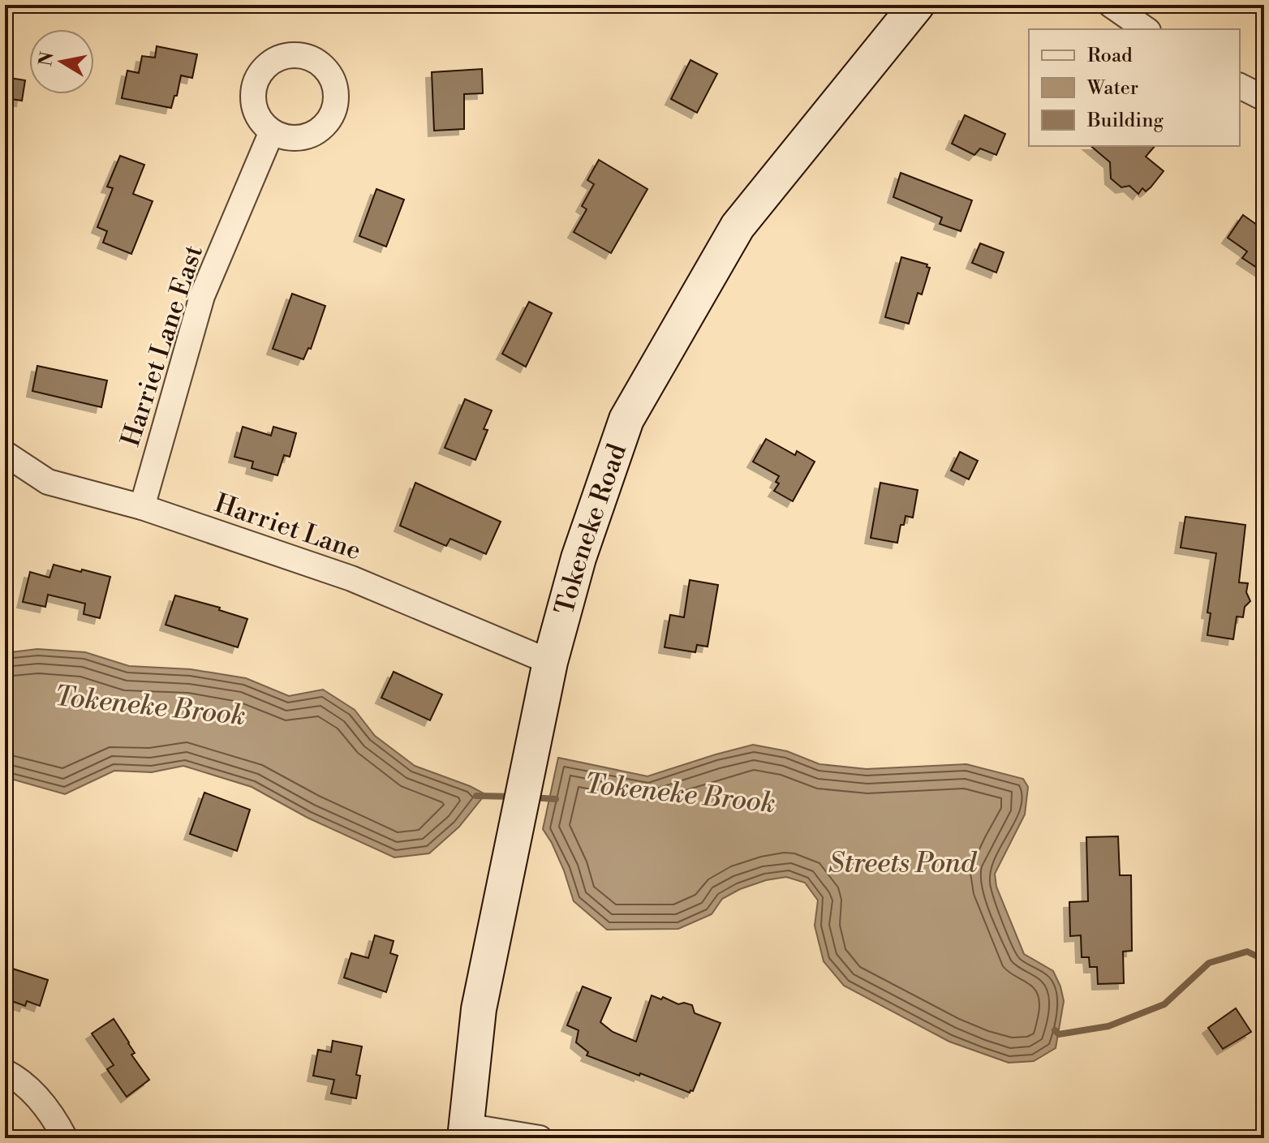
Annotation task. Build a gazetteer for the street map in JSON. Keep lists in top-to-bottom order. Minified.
{"streets":{"main road":["Tokeneke Road"],"street":["Harriet Lane East","Harriet Lane"]},"crossings":[["Harriet Lane East","Harriet Lane"],["Harriet Lane","Tokeneke Road"]],"water":["Tokeneke Brook","Streets Pond"],"legend":["Road","Water","Building"],"north":"left"}
